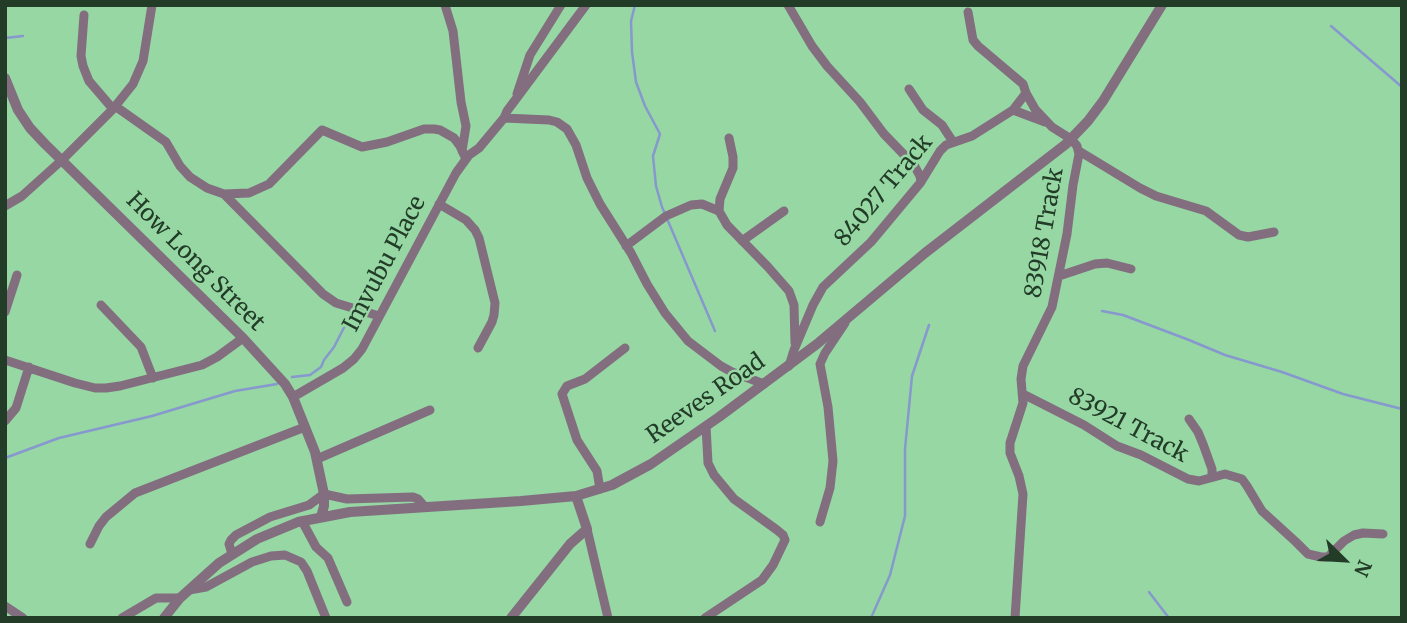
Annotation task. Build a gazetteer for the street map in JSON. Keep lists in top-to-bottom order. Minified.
{"streets":{"street":["84027 Track","83918 Track","How Long Street","Imvubu Place","Reeves Road","83921 Track"]},"crossings":[["84027 Track","Reeves Road"],["83918 Track","Reeves Road"],["83918 Track","83921 Track"],["How Long Street","Imvubu Place"],["How Long Street","Reeves Road"]],"north":"bottom right"}
